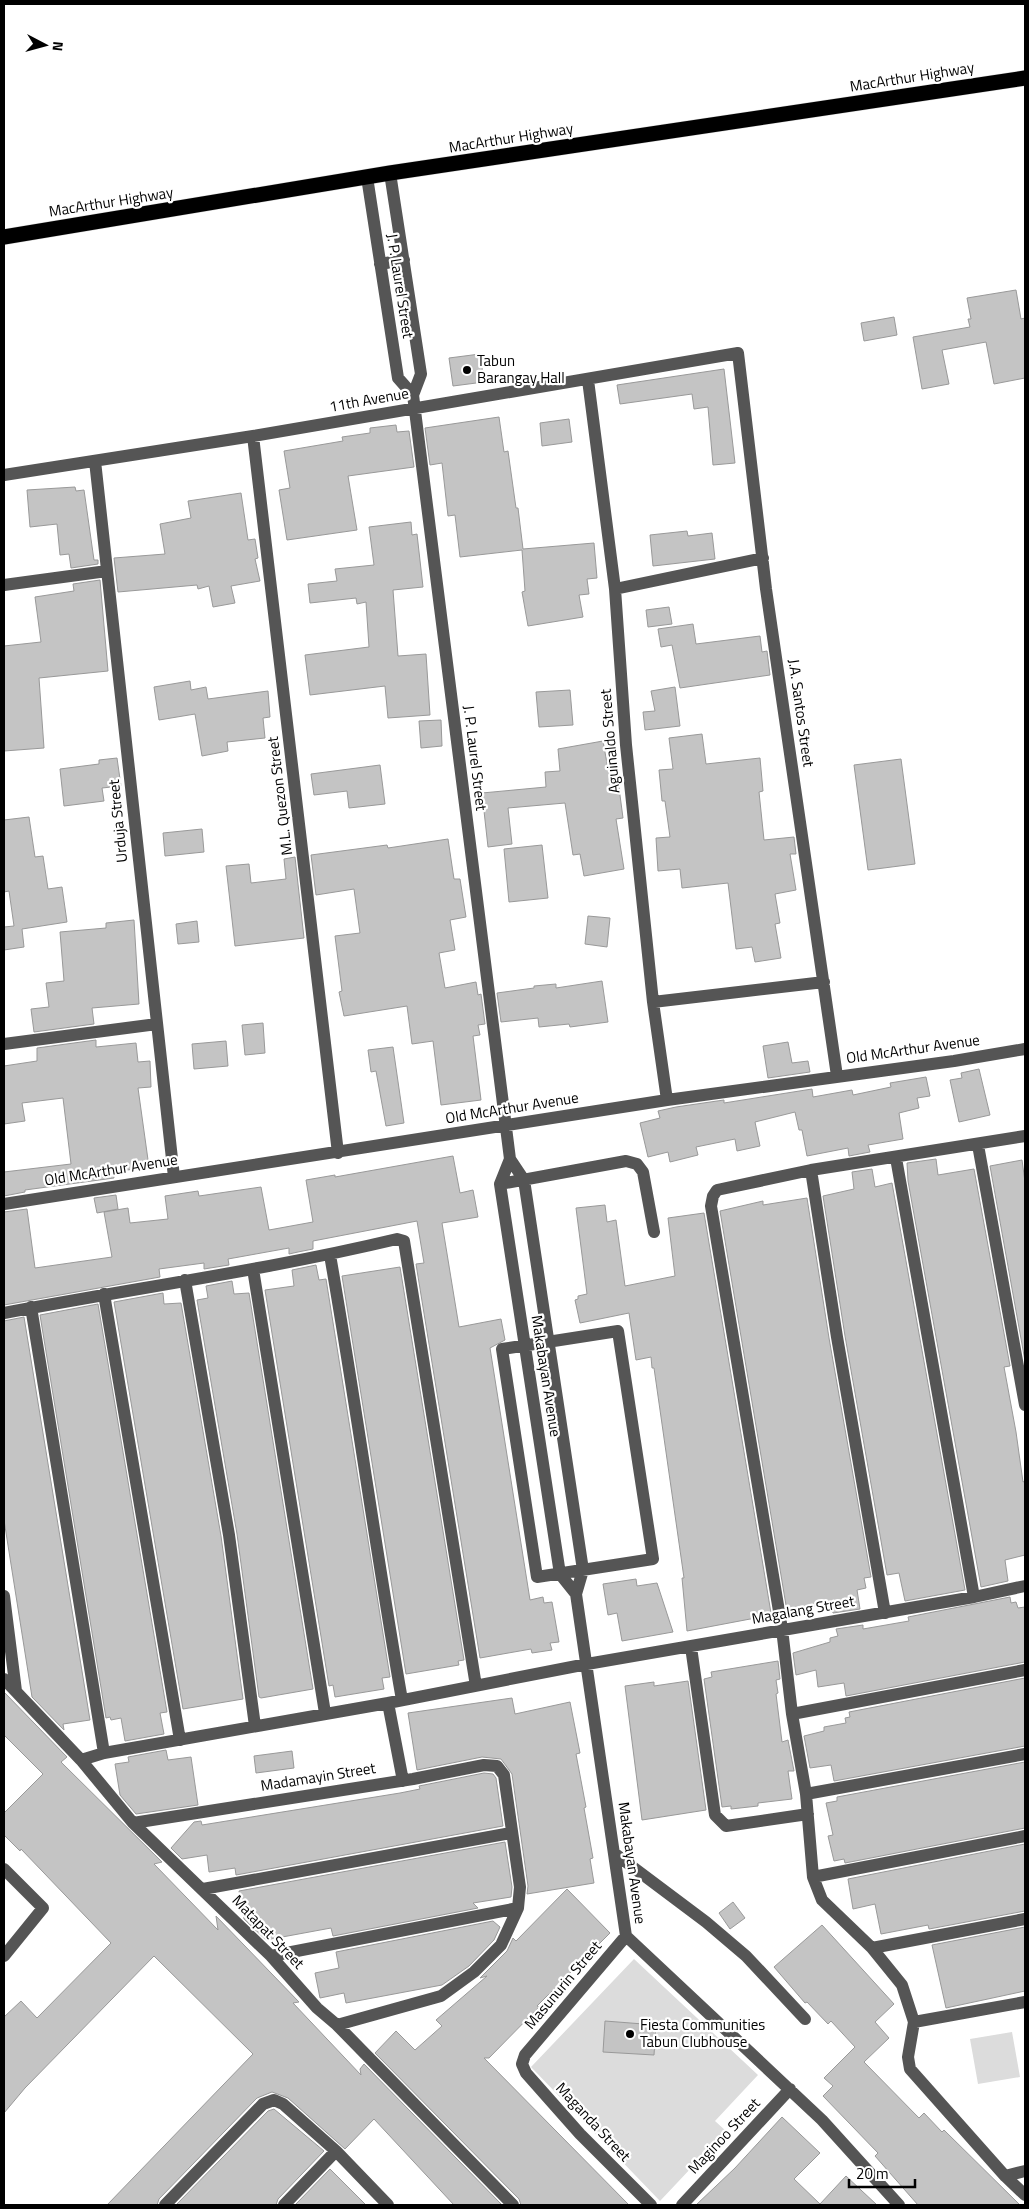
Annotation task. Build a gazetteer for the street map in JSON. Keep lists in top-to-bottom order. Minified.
{"streets":{"highway":["MacArthur Highway"],"street":["J. P. Laurel Street","11th Avenue","J.A. Santos Street","Aguinaldo Street","M.L. Quezon Street","Urduja Street","Old McArthur Avenue","Makabayan Avenue","Magalang Street","Madamayin Street","Matapat Street","Masunurin Street","Maganda Street","Maginoo Street"]},"crossings":[["MacArthur Highway","J. P. Laurel Street"],["J. P. Laurel Street","11th Avenue"],["J. P. Laurel Street","Old McArthur Avenue"],["J. P. Laurel Street","Makabayan Avenue"],["11th Avenue","J.A. Santos Street"],["11th Avenue","Aguinaldo Street"],["11th Avenue","M.L. Quezon Street"],["11th Avenue","Urduja Street"],["J.A. Santos Street","Old McArthur Avenue"],["Aguinaldo Street","Old McArthur Avenue"],["M.L. Quezon Street","Old McArthur Avenue"],["Urduja Street","Old McArthur Avenue"],["Old McArthur Avenue","Makabayan Avenue"],["Makabayan Avenue","Magalang Street"],["Makabayan Avenue","Masunurin Street"],["Makabayan Avenue","Maginoo Street"],["Magalang Street","Matapat Street"],["Madamayin Street","Matapat Street"],["Masunurin Street","Maganda Street"]],"places":["Tabun Barangay Hall","Fiesta Communities Tabun Clubhouse"],"scale_bar":"20 m","north":"right"}
